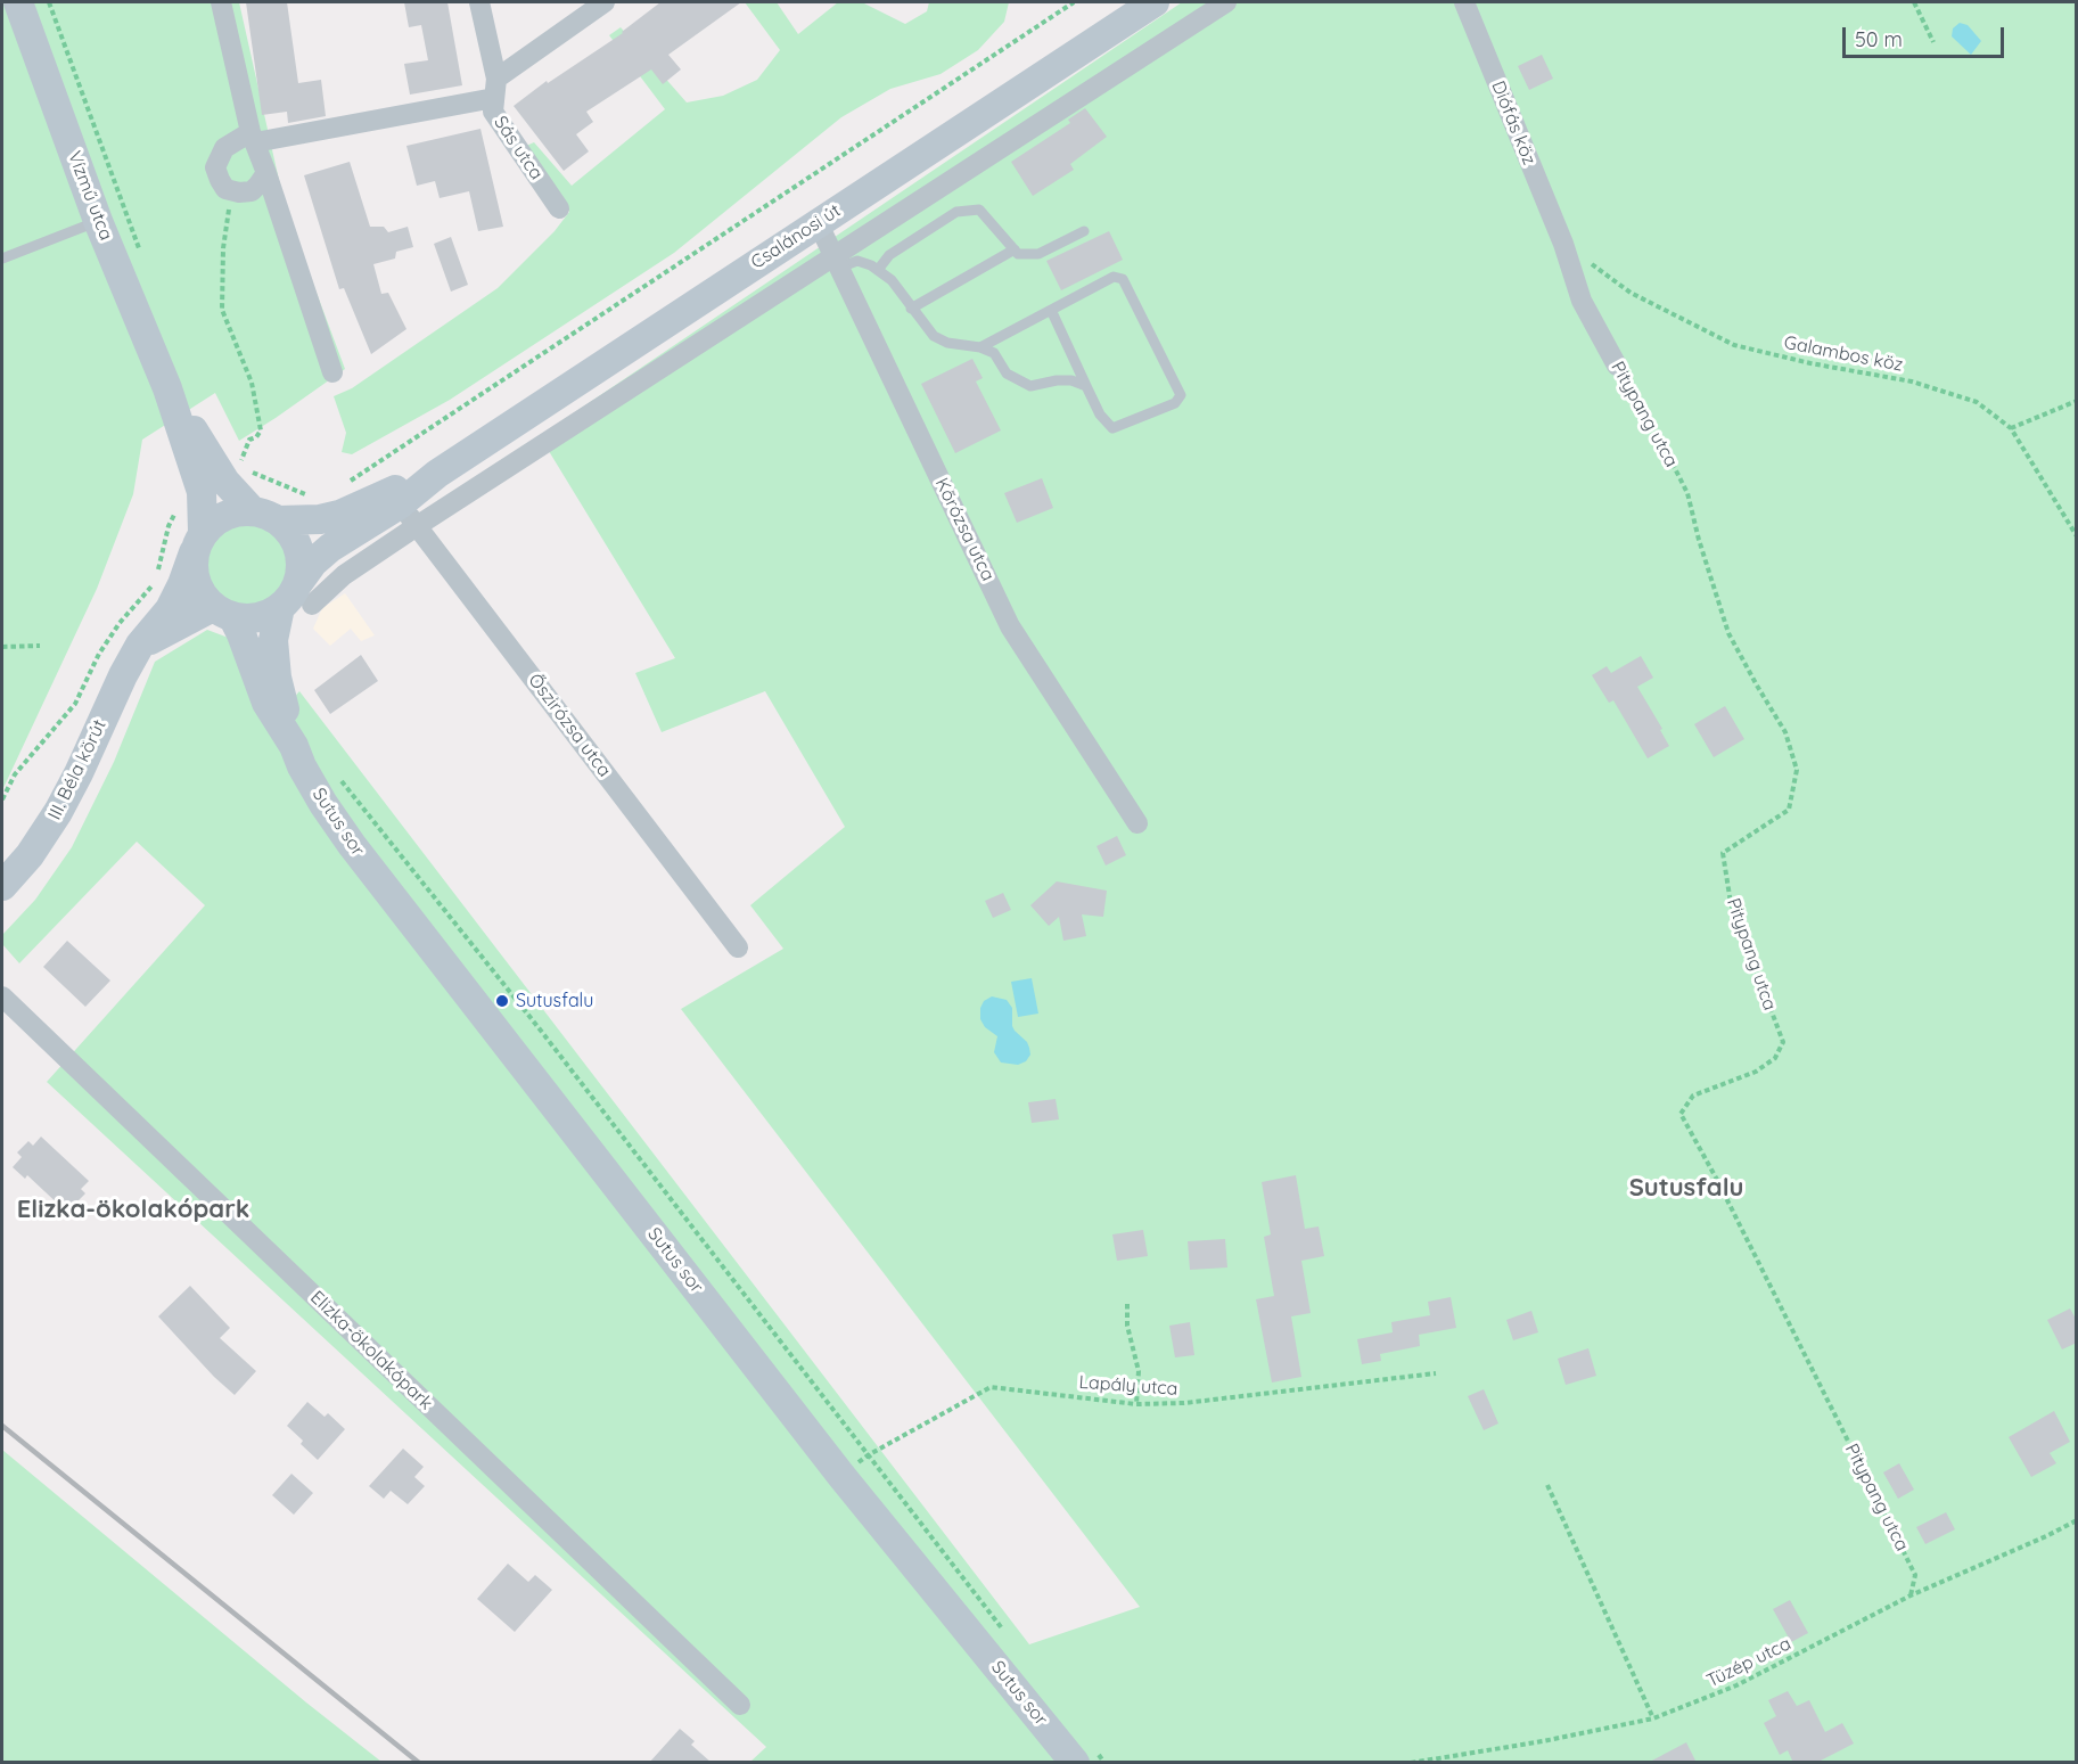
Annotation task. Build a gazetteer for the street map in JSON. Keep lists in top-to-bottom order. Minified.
{"streets":{"main road":["Vízmű utca","Csalánosi út","III. Béla körút","Sutus sor"],"street":["Diófás köz","Sás utca","Pitypang utca","Kőrózsa utca","Őszirózsa utca","Elizka-ökolakópark"],"path":["Galambos köz","Lapály utca","Tüzép utca"]},"crossings":[["Diófás köz","Galambos köz"],["Diófás köz","Pitypang utca"],["Vízmű utca","Csalánosi út"],["Vízmű utca","III. Béla körút"],["Csalánosi út","Kőrózsa utca"],["Csalánosi út","Őszirózsa utca"],["Csalánosi út","III. Béla körút"],["Galambos köz","Pitypang utca"],["Pitypang utca","Tüzép utca"],["Sutus sor","Lapály utca"]],"districts":["Sutusfalu","Elizka-ökolakópark"],"places":["Sutusfalu"],"scale_bar":"50 m"}
